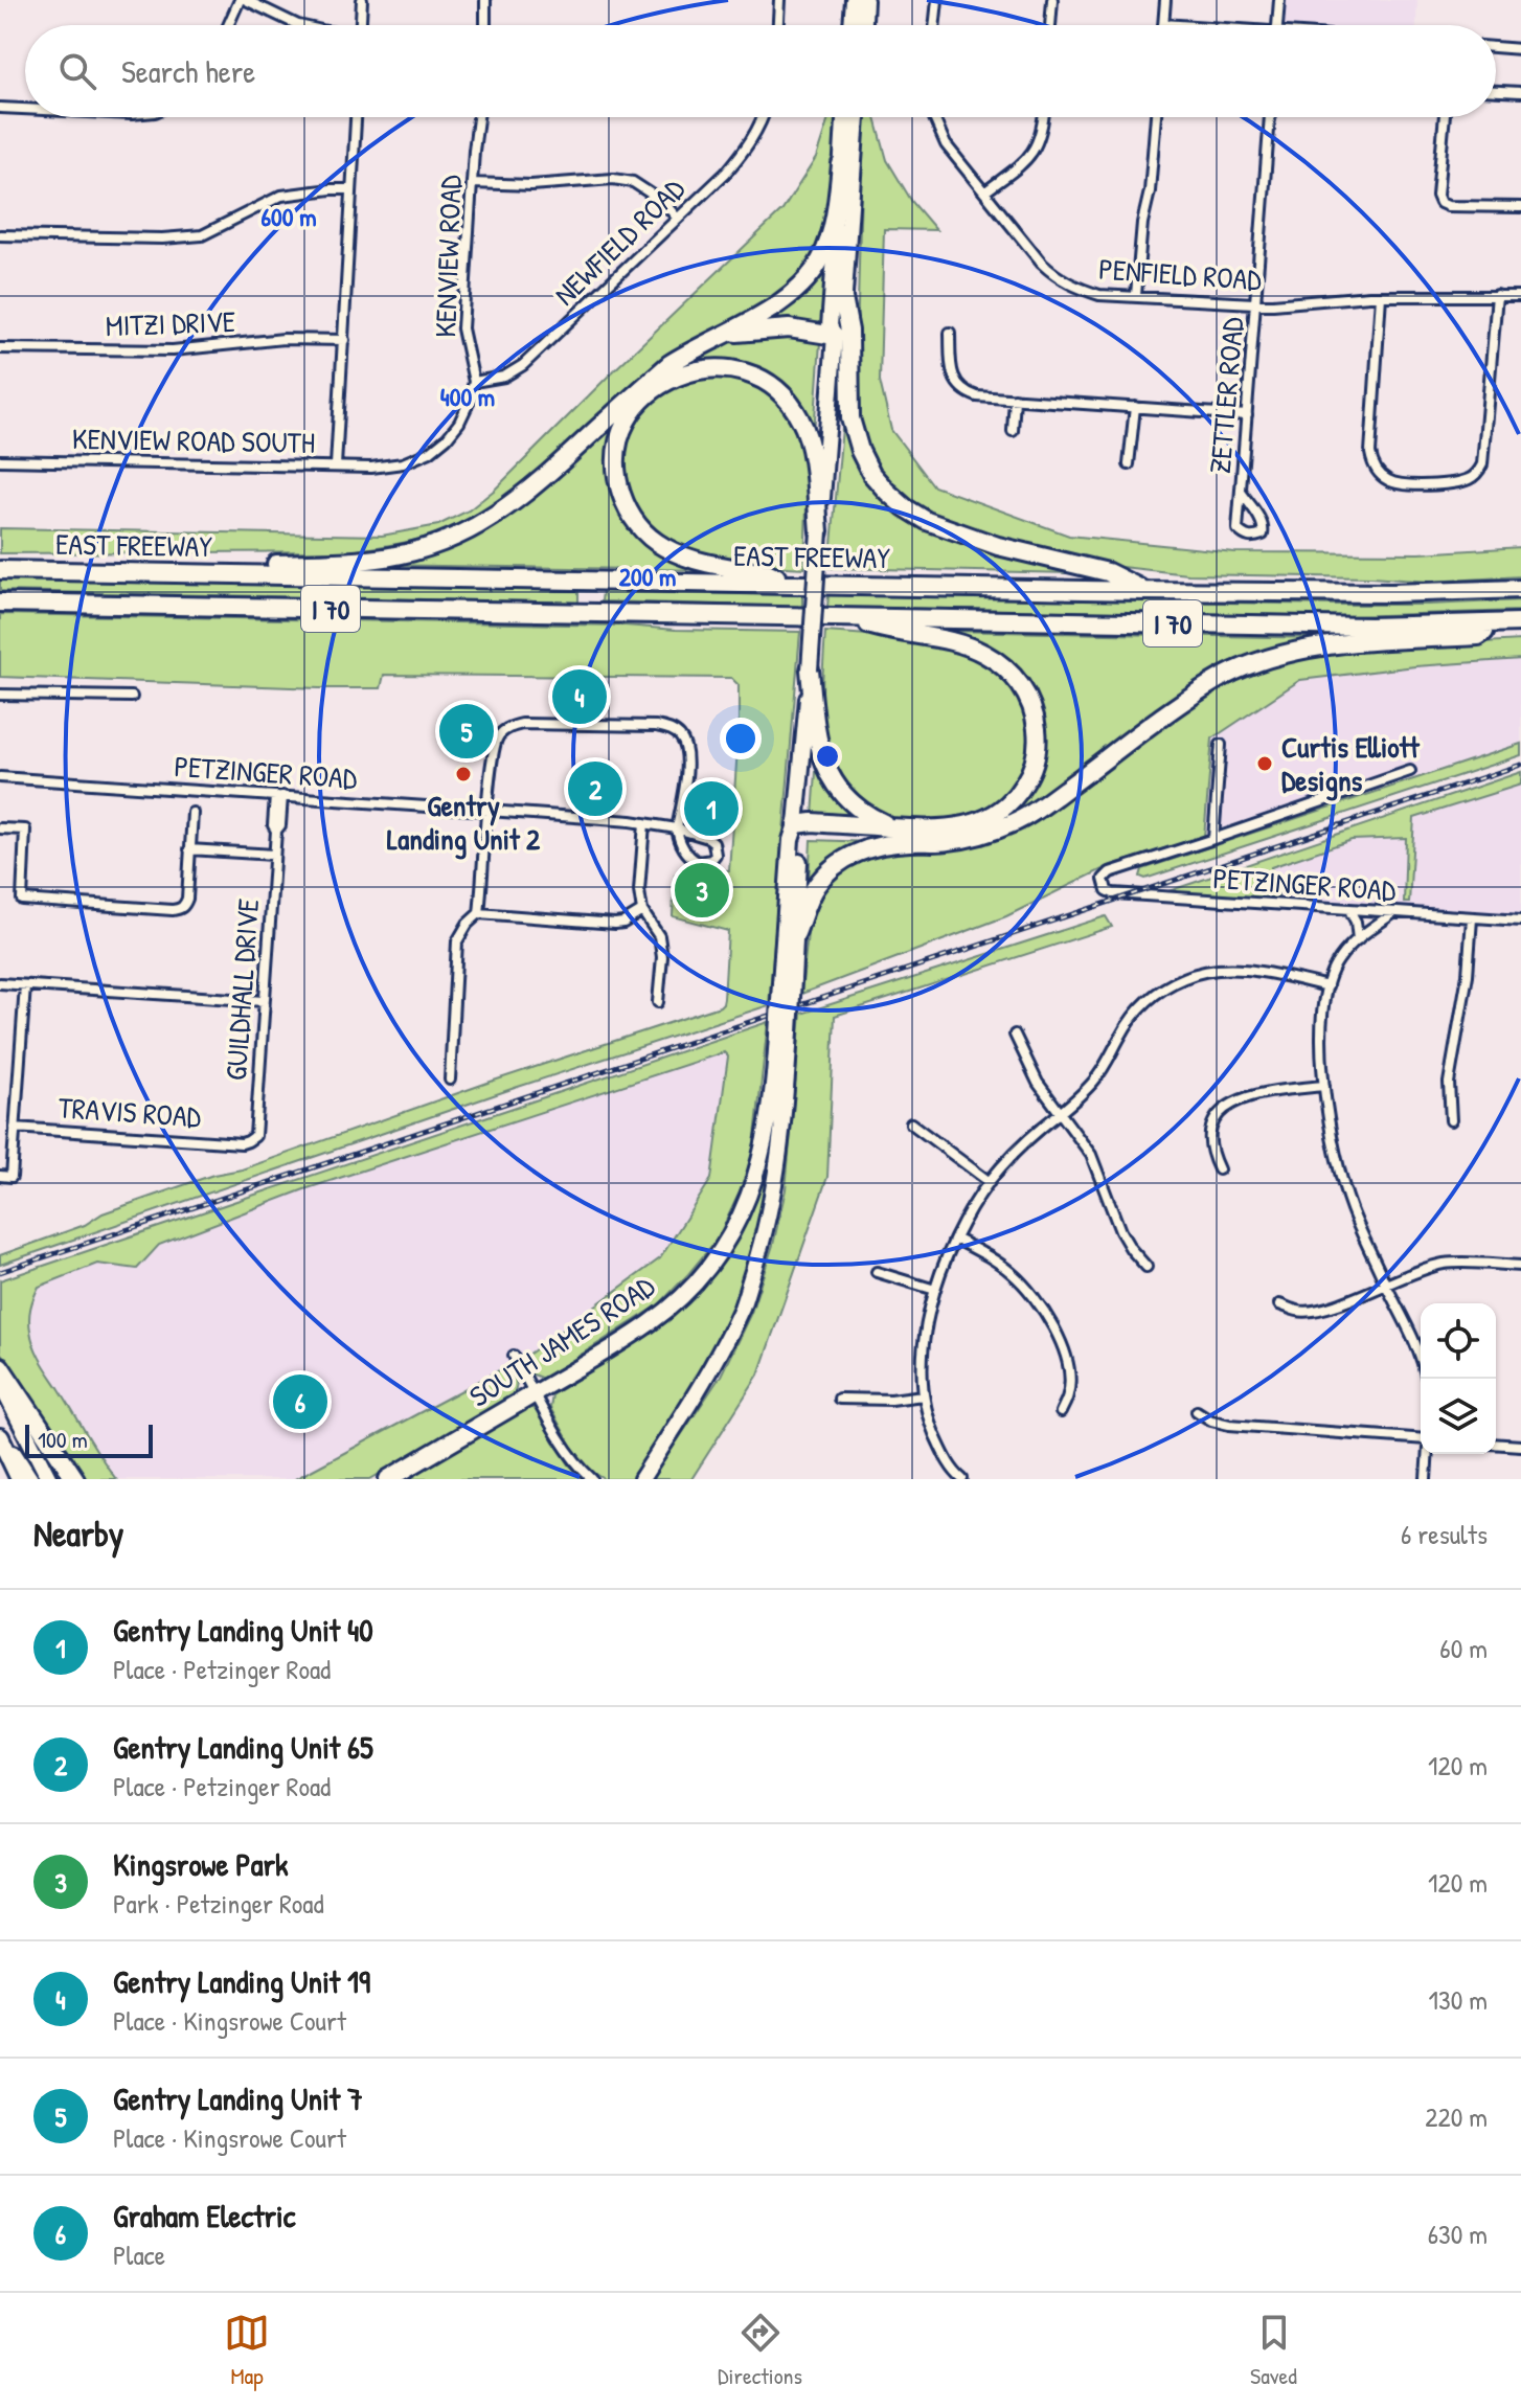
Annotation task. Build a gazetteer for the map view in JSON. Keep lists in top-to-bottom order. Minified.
{"streets":{"highway":["EAST FREEWAY","I 70","SOUTH JAMES ROAD"],"street":["NEWFIELD ROAD","KENVIEW ROAD","PENFIELD ROAD","MITZI DRIVE","ZETTLER ROAD","KENVIEW ROAD SOUTH","PETZINGER ROAD","GUILDHALL DRIVE","TRAVIS ROAD"]},"crossings":[["NEWFIELD ROAD","KENVIEW ROAD"],["NEWFIELD ROAD","KENVIEW ROAD SOUTH"],["KENVIEW ROAD","KENVIEW ROAD SOUTH"],["PENFIELD ROAD","ZETTLER ROAD"],["PETZINGER ROAD","GUILDHALL DRIVE"],["GUILDHALL DRIVE","TRAVIS ROAD"]],"places":["Curtis Elliott Designs","Gentry Landing Unit 2"],"scale_bar":"100 m","page":{"search":"Search here","pins":["4","5","2","1","3","6"],"scale":"100 m","heading":["Nearby","6 results"],"list":[{"mark":"1","name":"Gentry Landing Unit 40","note":"Place · Petzinger Road","value":"60 m"},{"mark":"2","name":"Gentry Landing Unit 65","note":"Place · Petzinger Road","value":"120 m"},{"mark":"3","name":"Kingsrowe Park","note":"Park · Petzinger Road","value":"120 m"},{"mark":"4","name":"Gentry Landing Unit 19","note":"Place · Kingsrowe Court","value":"130 m"},{"mark":"5","name":"Gentry Landing Unit 7","note":"Place · Kingsrowe Court","value":"220 m"},{"mark":"6","name":"Graham Electric","note":"Place","value":"630 m"}],"nav":["Map","Directions","Saved"]},"rings":["600 m","400 m","200 m"]}
